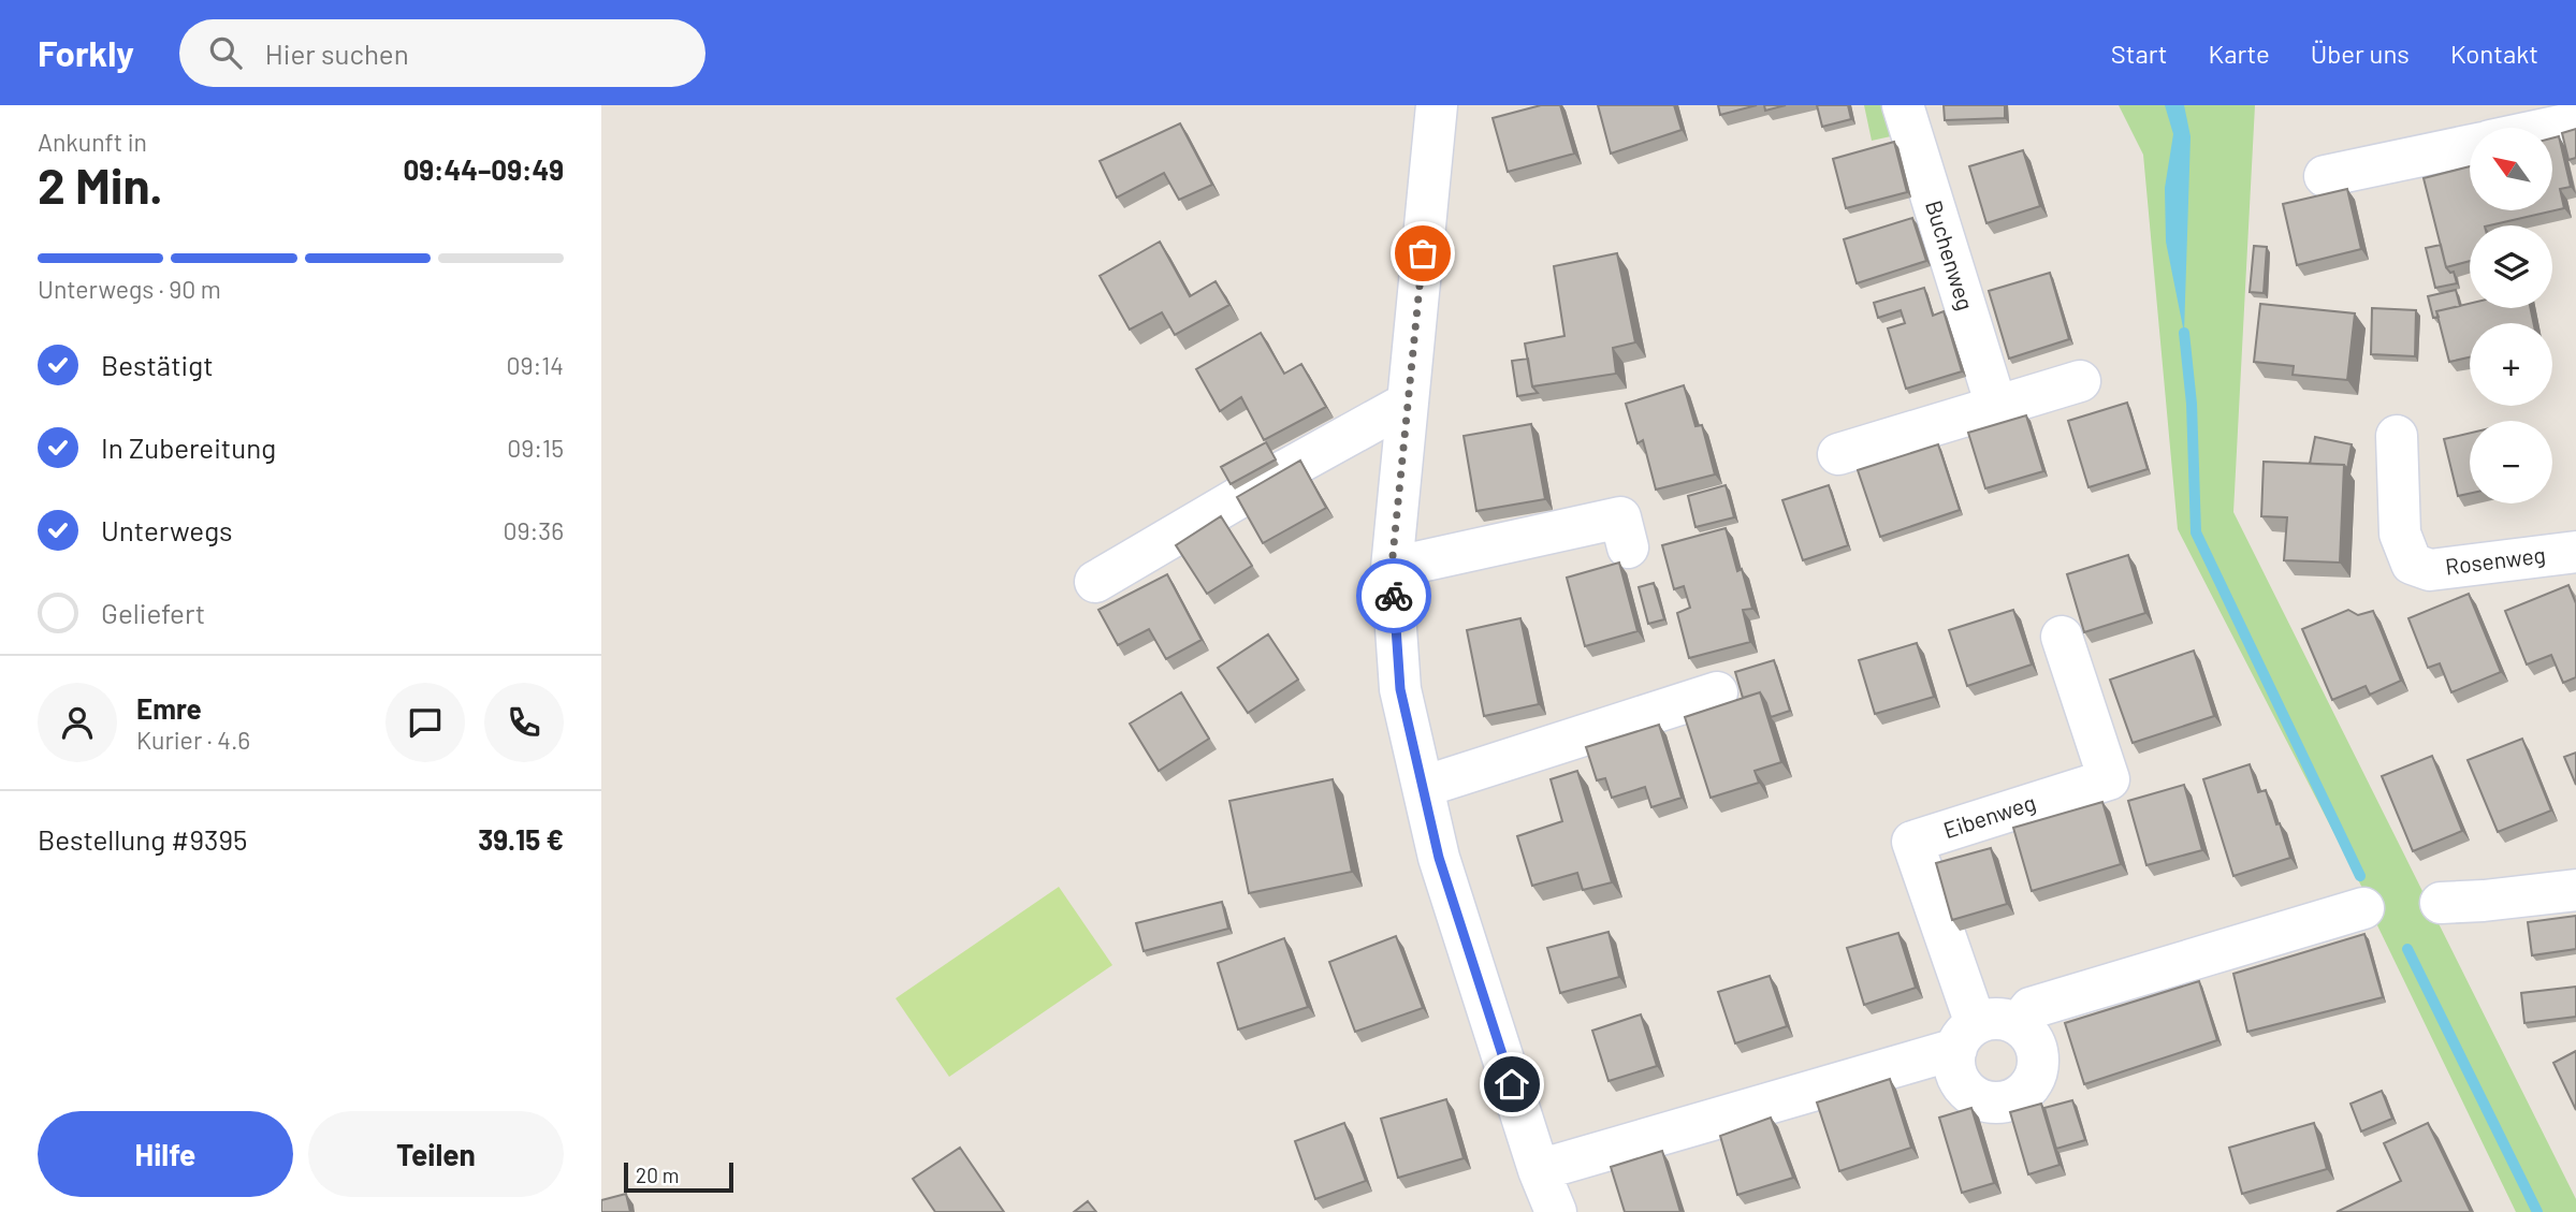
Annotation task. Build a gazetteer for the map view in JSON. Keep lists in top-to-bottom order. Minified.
{"streets":{"street":["Buchenweg","Rosenweg","Eibenweg"]},"scale_bar":"20 m","north":"top left","page":{"header":"Forkly","search":"Hier suchen","nav":["Start","Karte","Über uns","Kontakt"],"heading":["2 Min.","Ankunft in","09:44–09:49"],"panel":["Emre","Kurier · 4.6","Bestellung #9395","39.15 €"],"map_buttons":["+","−"],"bar":"Unterwegs · 90 m","list":[["Bestätigt","09:14"],["In Zubereitung","09:15"],["Unterwegs","09:36"],"Geliefert"],"buttons":["Hilfe","Teilen"],"scale":"20 m"}}
